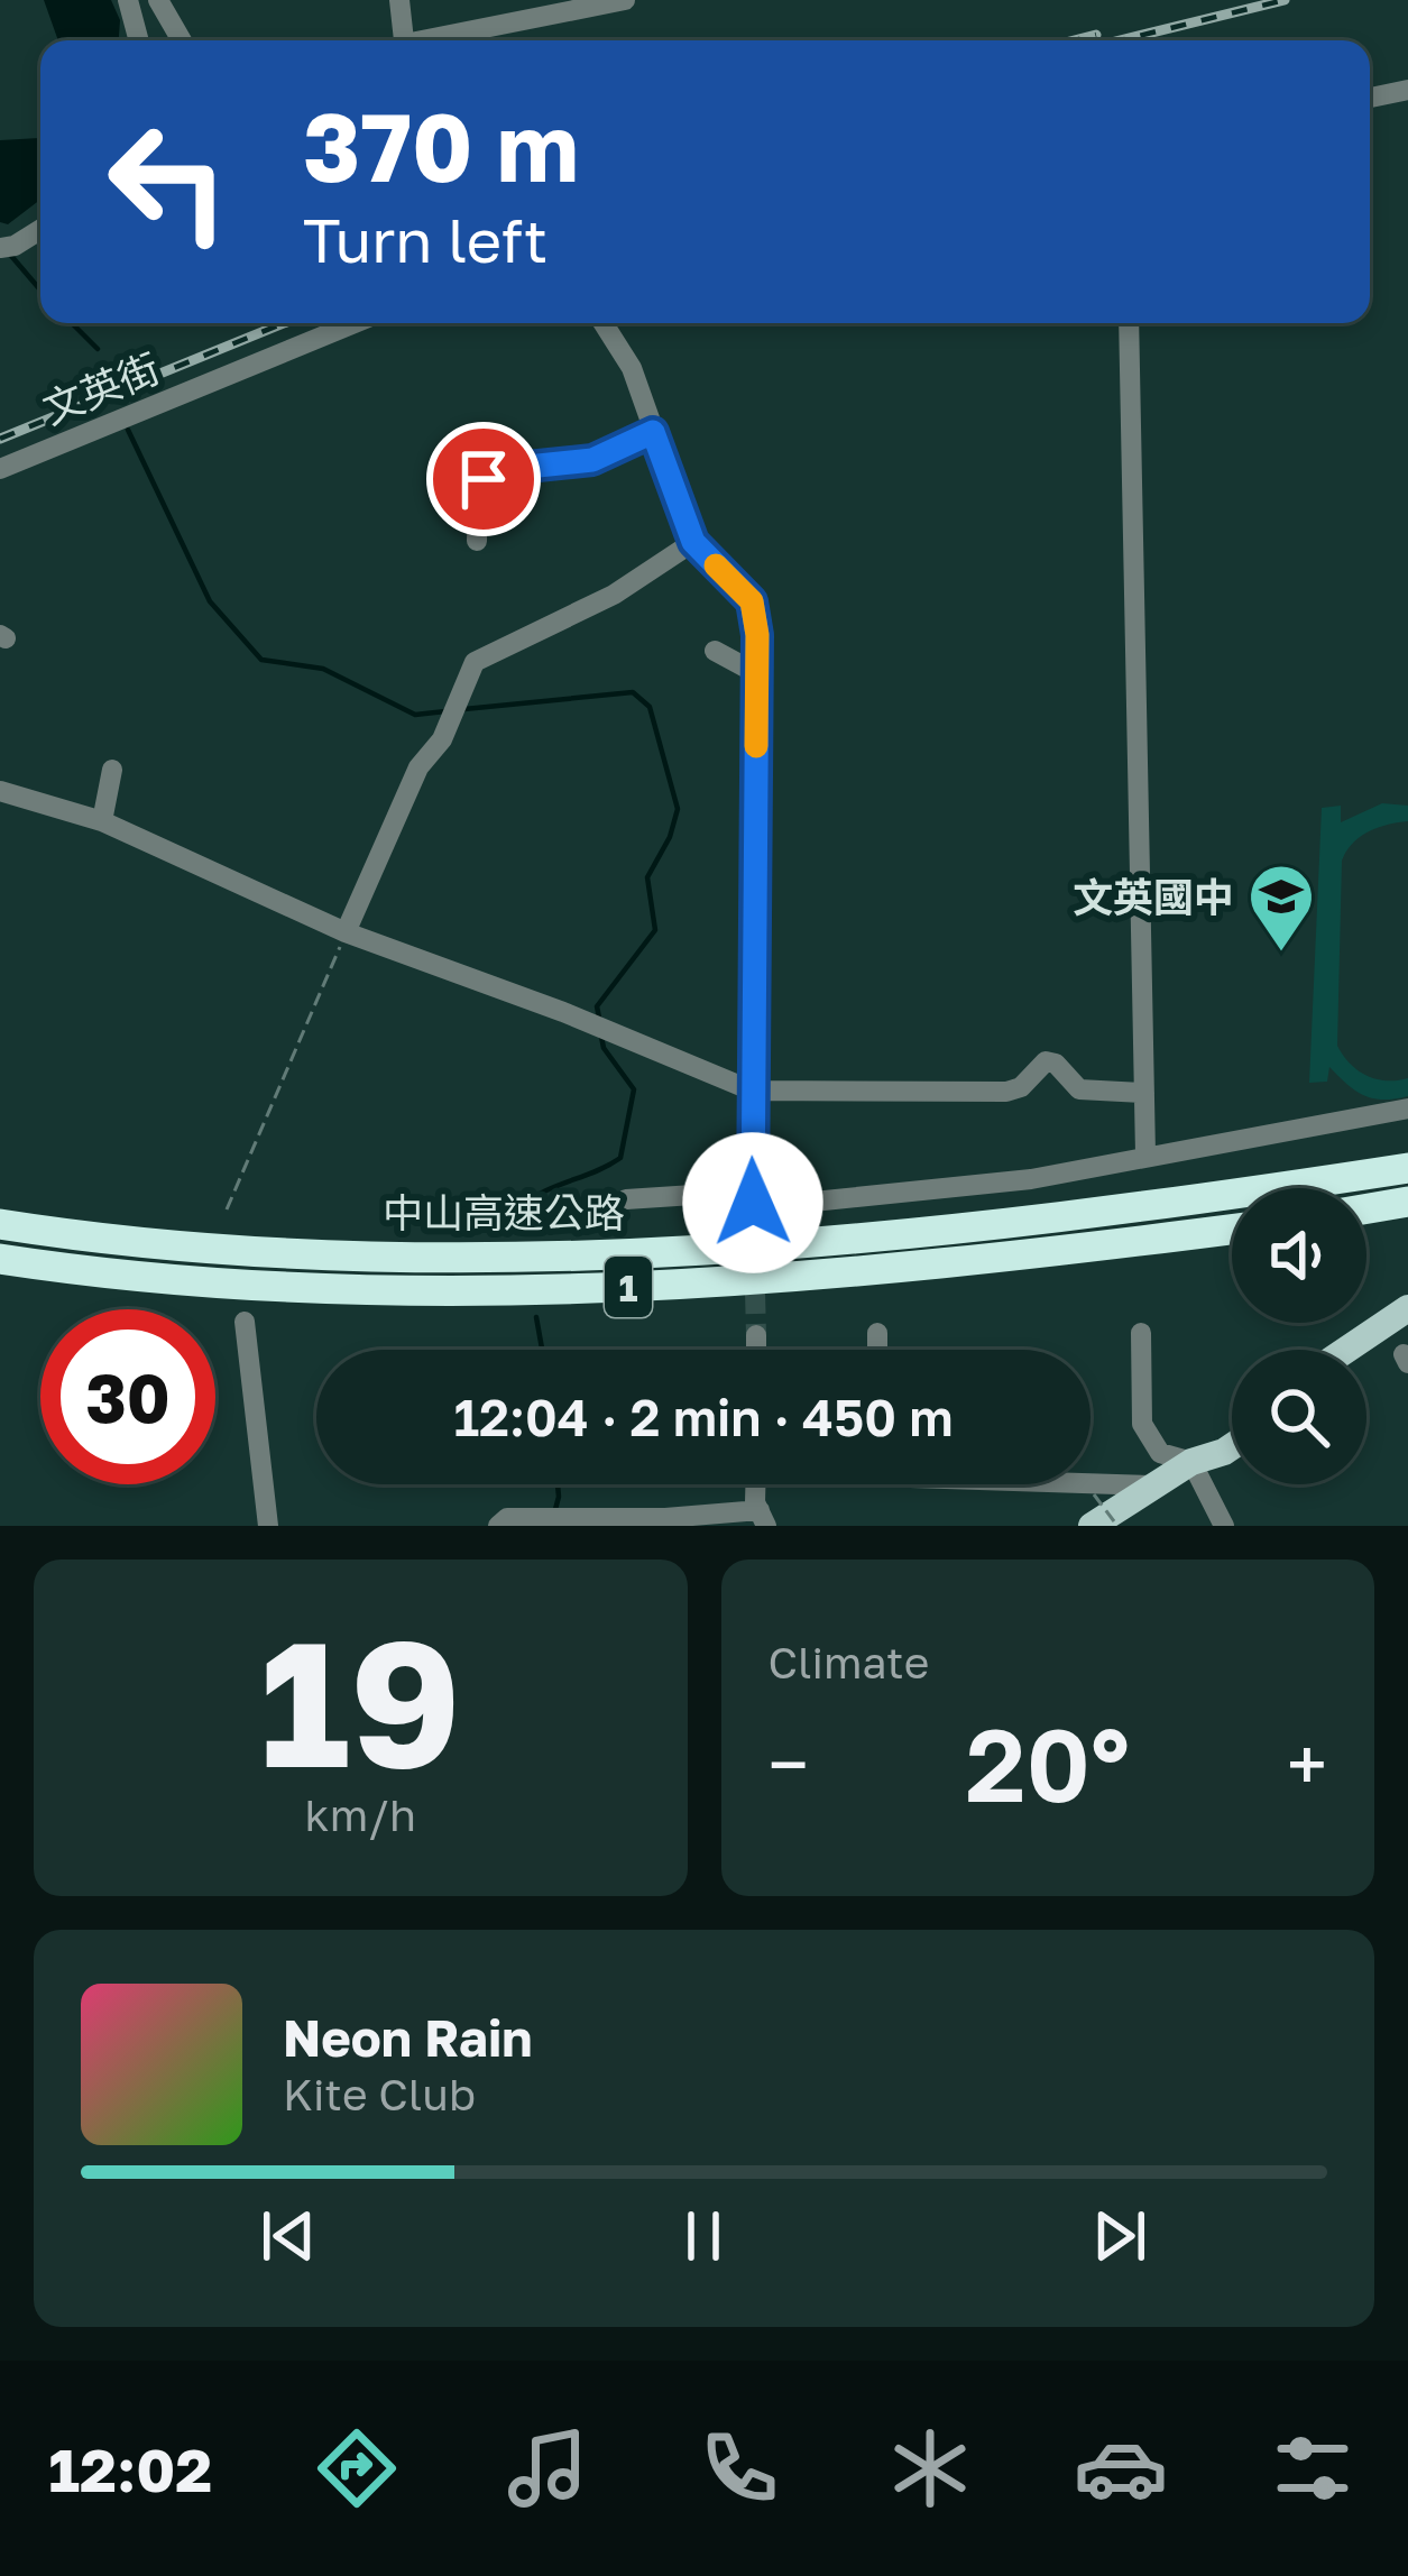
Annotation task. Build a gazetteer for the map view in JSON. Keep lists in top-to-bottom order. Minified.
{"streets":{"highway":["中山高速公路","1"],"street":["文英街"]},"places":{"school or university":["文英國中"]},"page":{"turn":["370 m","Turn left"],"limit":"30","trip":"12:04 · 2 min · 450 m","tile":[["19","km/h"],"Climate"],"heat":["−","20°","+"],"song":["Neon Rain","Kite Club"],"tabs":"12:02"}}
